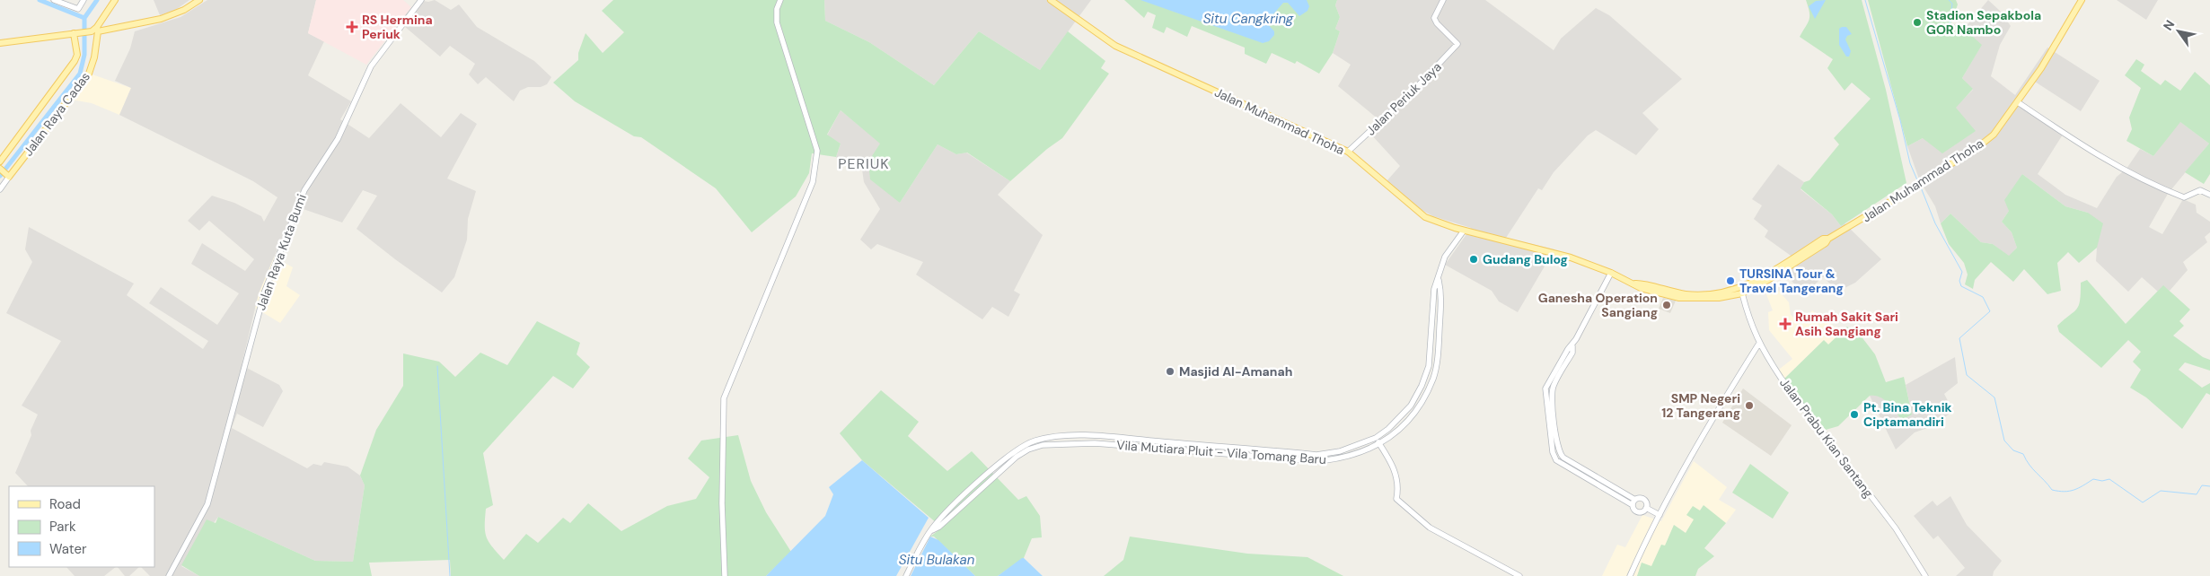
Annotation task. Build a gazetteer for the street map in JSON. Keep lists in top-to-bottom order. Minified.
{"streets":{"main road":["Jalan Raya Cadas","Jalan Muhammad Thoha"],"street":["Jalan Periuk Jaya","Jalan Raya Kuta Bumi","Jalan Prabu Kian Santang","Vila Mutiara Pluit - Vila Tomang Baru"]},"crossings":[["Jalan Periuk Jaya","Jalan Muhammad Thoha"],["Jalan Muhammad Thoha","Jalan Prabu Kian Santang"],["Jalan Muhammad Thoha","Vila Mutiara Pluit - Vila Tomang Baru"]],"districts":["PERIUK"],"water":["Situ Cangkring","Situ Bulakan"],"places":{"other":["Stadion Sepakbola GOR Nambo","Gudang Bulog","TURSINA Tour & Travel Tangerang","Ganesha Operation Sangiang","Masjid Al-Amanah","SMP Negeri 12 Tangerang","Pt. Bina Teknik Ciptamandiri"],"health":["RS Hermina Periuk","Rumah Sakit Sari Asih Sangiang"]},"legend":["Road","Park","Water"],"north":"top left"}
